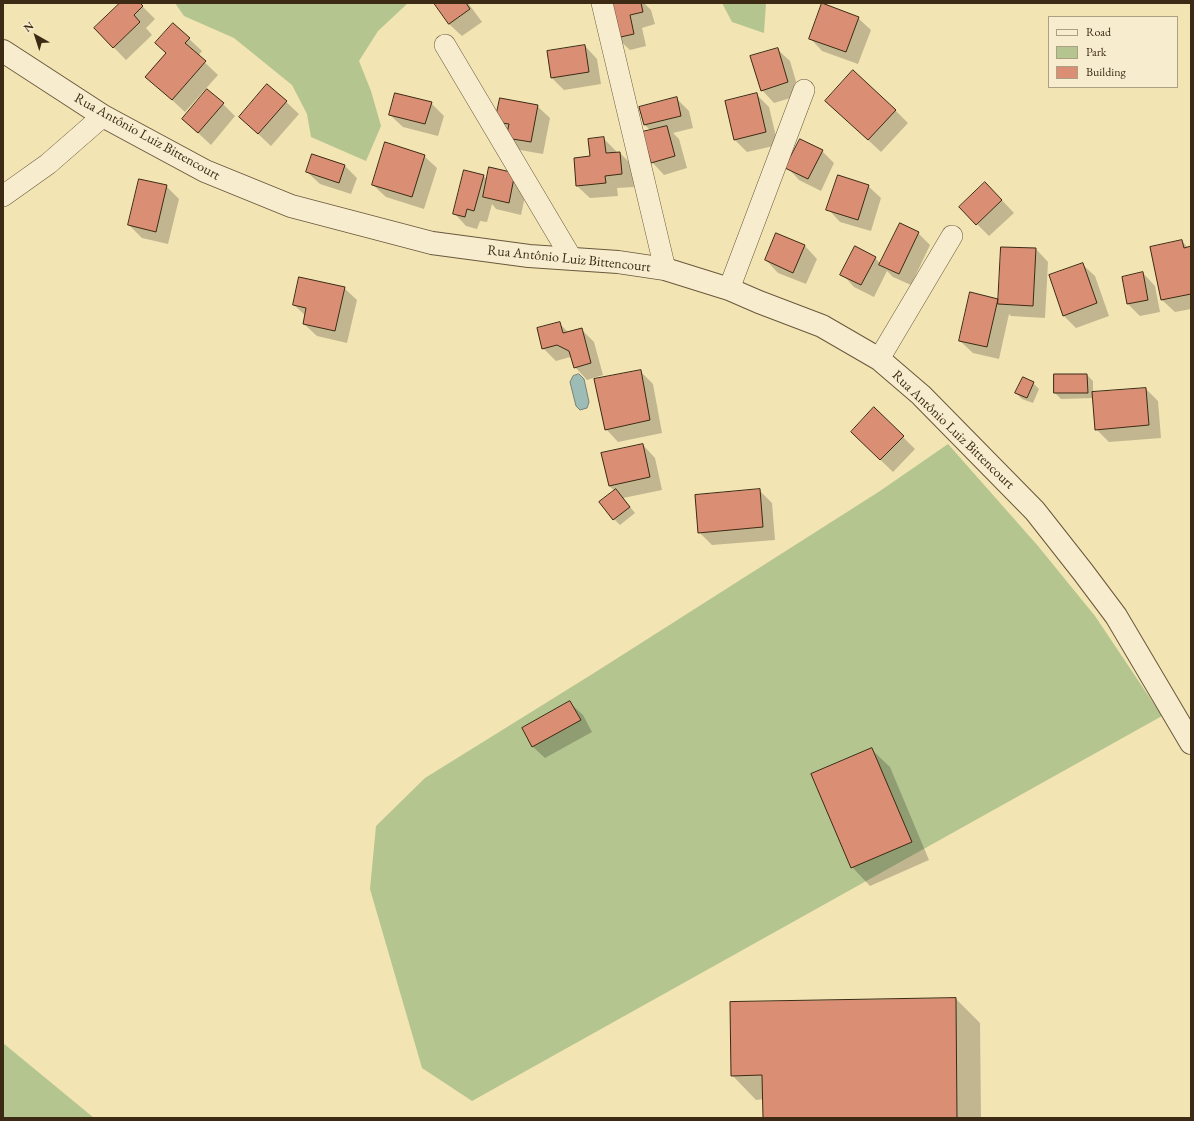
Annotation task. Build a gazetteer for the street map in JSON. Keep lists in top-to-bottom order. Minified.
{"streets":{"street":["Rua Antônio Luiz Bittencourt"]},"legend":["Road","Park","Building"],"north":"top left"}
